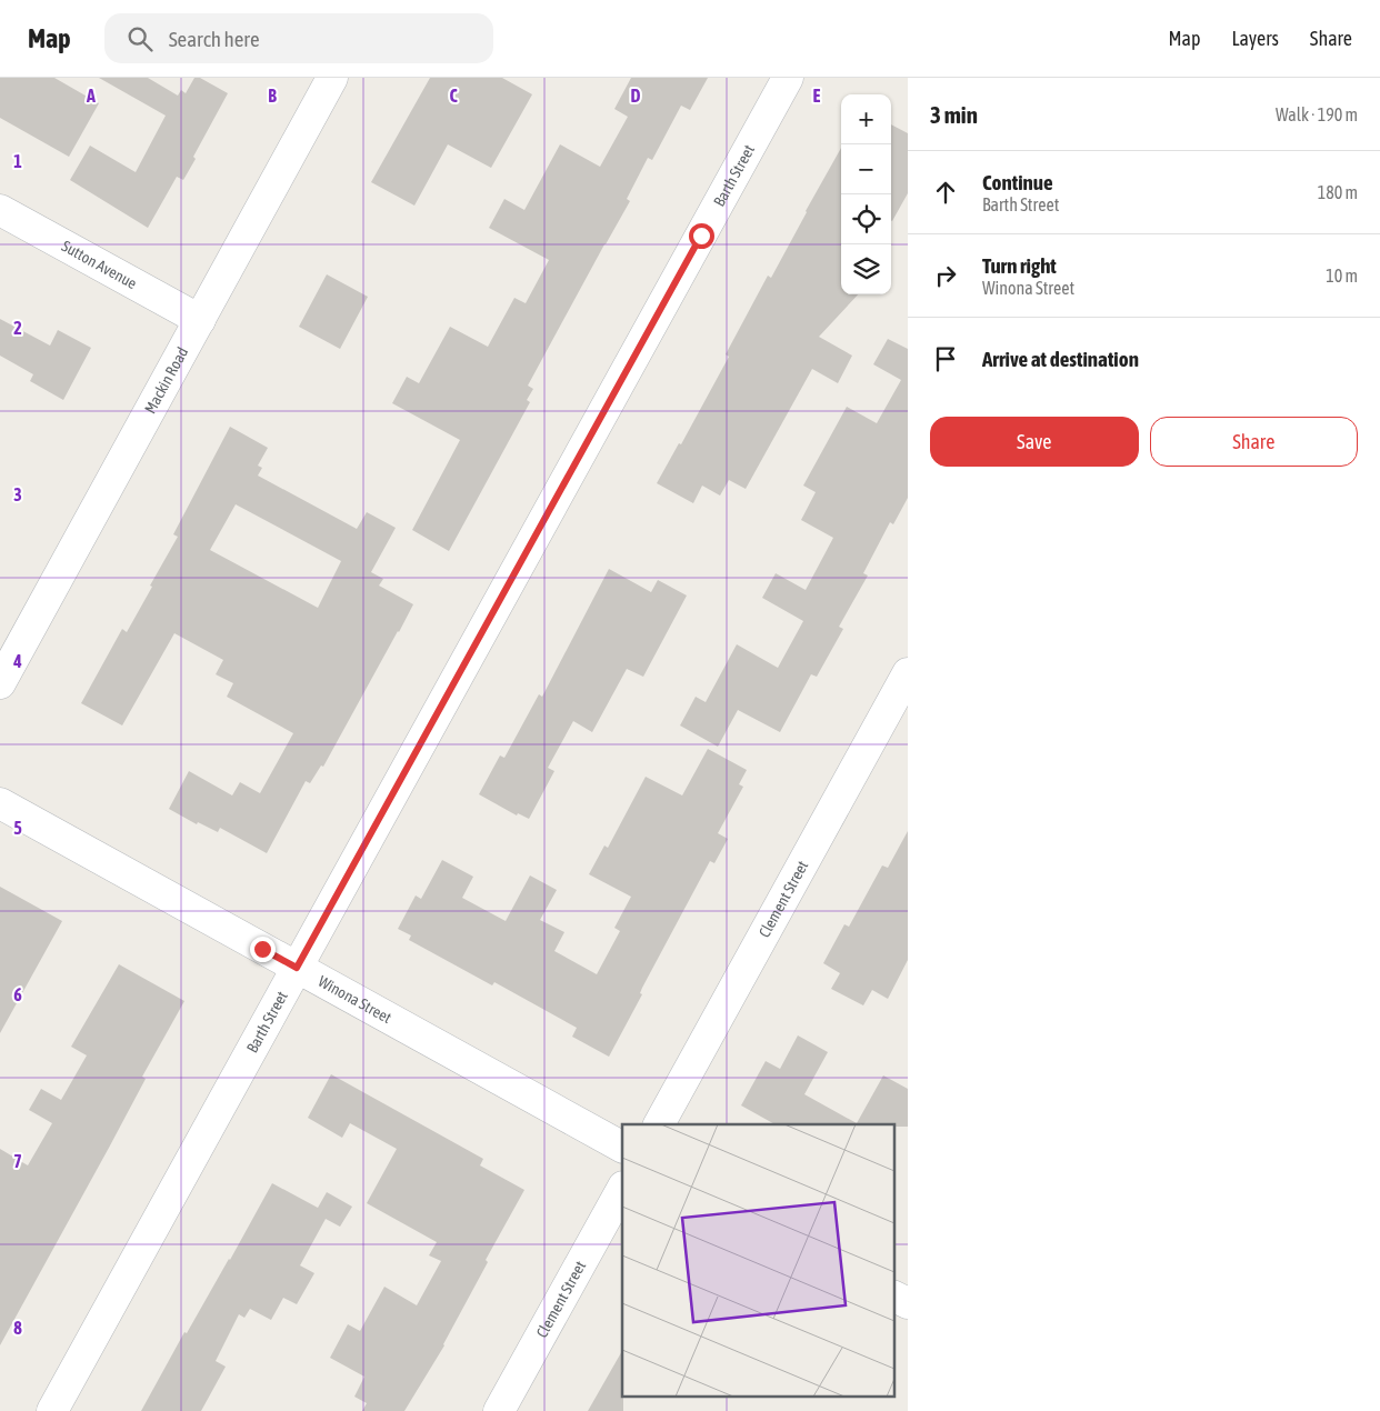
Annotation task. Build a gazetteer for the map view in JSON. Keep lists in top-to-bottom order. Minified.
{"streets":{"street":["Barth Street","Sutton Avenue","Mackin Road","Clement Street","Winona Street"]},"crossings":[["Barth Street","Winona Street"],["Sutton Avenue","Mackin Road"]],"page":{"header":"Map","search":"Search here","nav":["Map","Layers","Share"],"heading":["3 min","Walk · 190 m"],"map_buttons":["+","−"],"list":[["Continue","Barth Street","180 m"],["Turn right","Winona Street","10 m"],"Arrive at destination"],"buttons":["Save","Share"]},"grid":{"columns":["A","B","C","D","E"],"rows":["1","2","3","4","5","6","7","8"]}}
